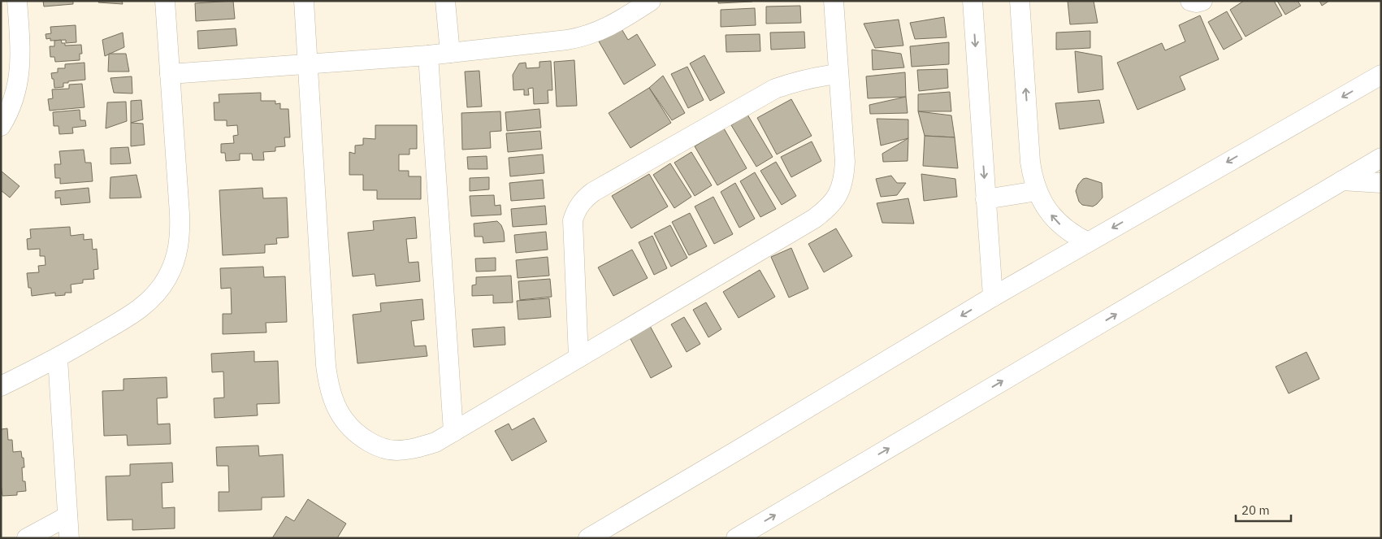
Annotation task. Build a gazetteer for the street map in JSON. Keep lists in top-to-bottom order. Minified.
{"scale_bar":"20 m"}
